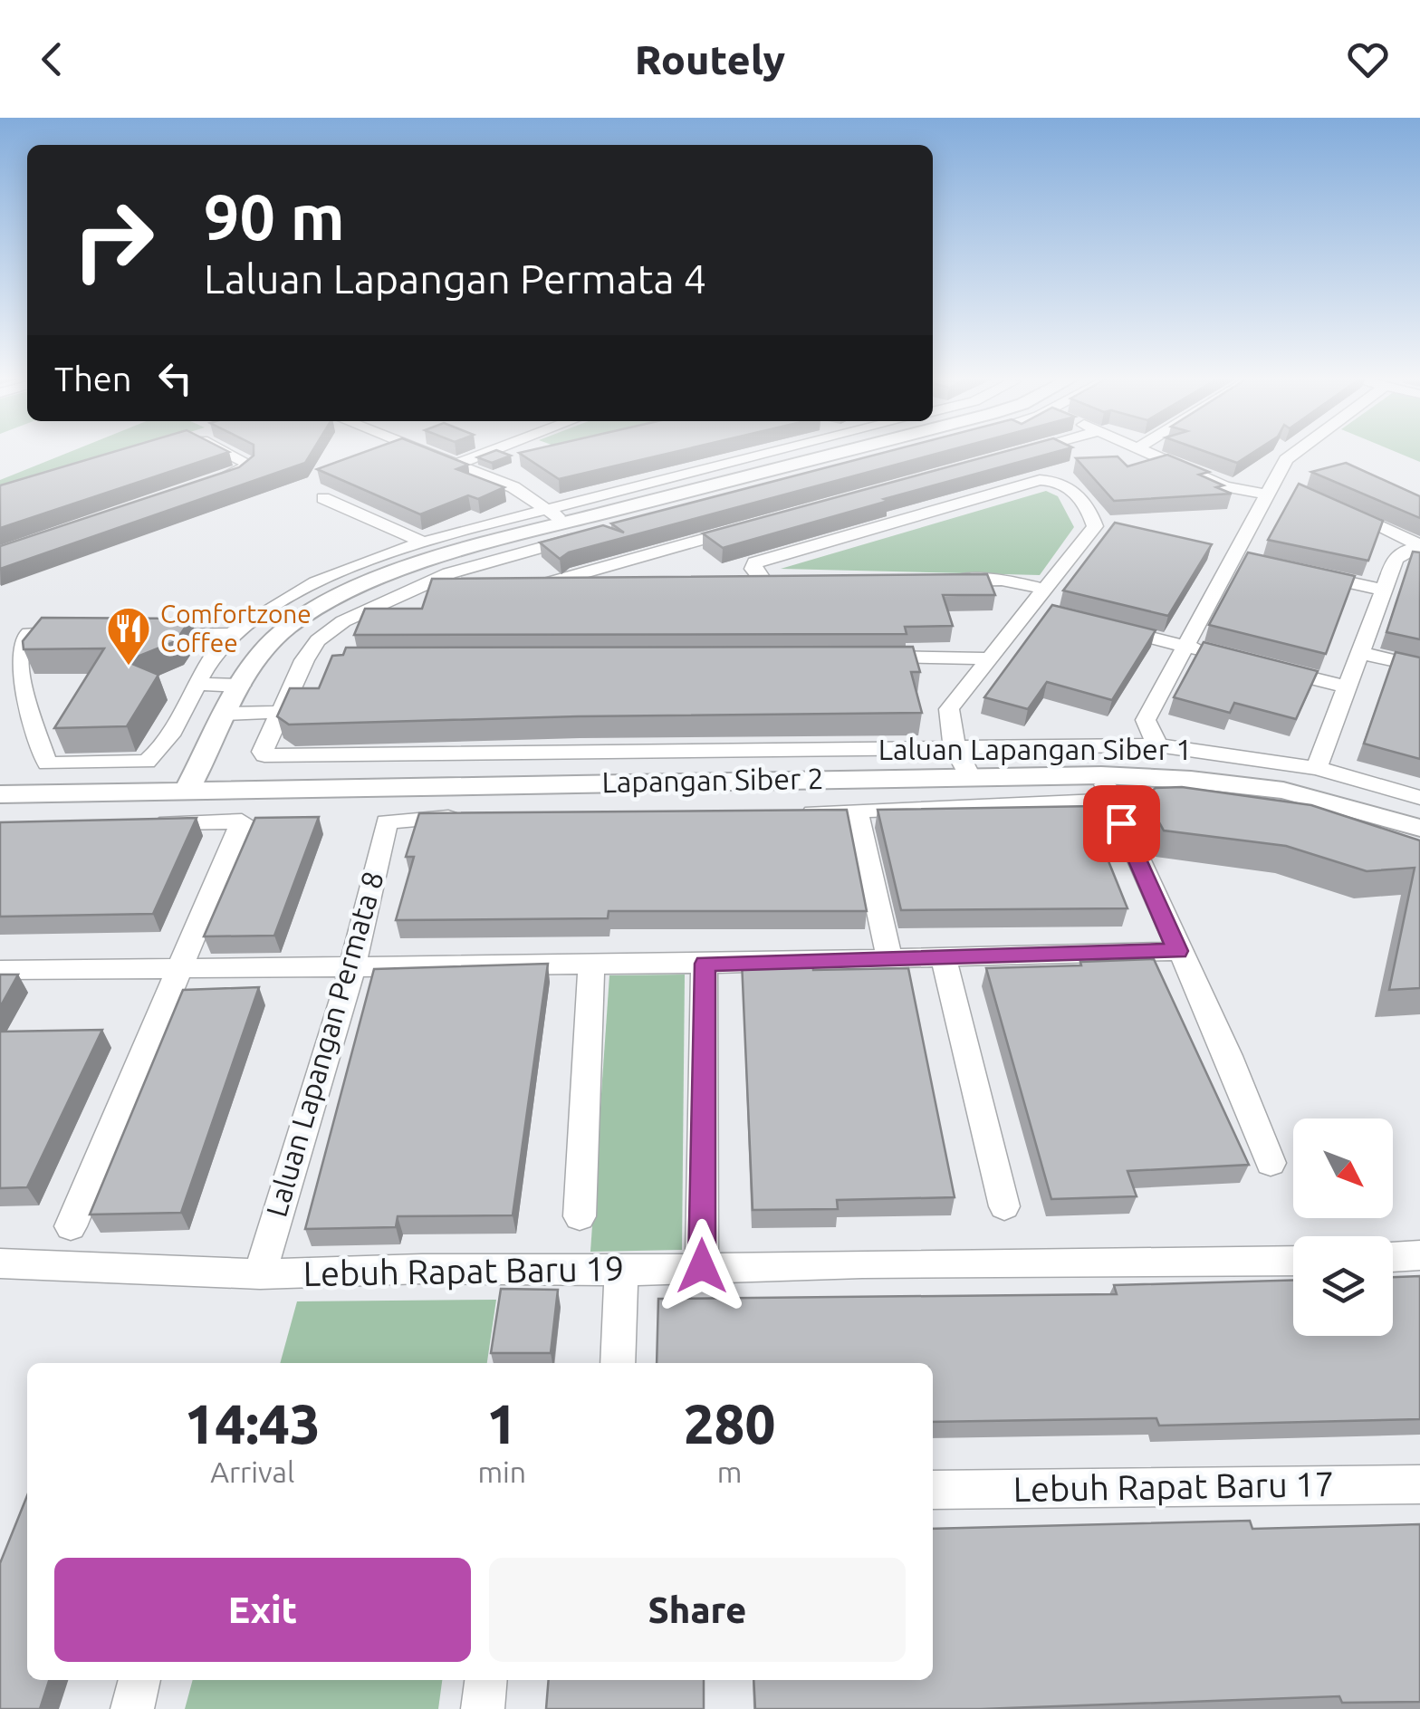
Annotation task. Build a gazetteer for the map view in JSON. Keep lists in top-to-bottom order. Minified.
{"streets":{"street":["Laluan Lapangan Siber 1","Lapangan Siber 2","Laluan Lapangan Permata 8","Lebuh Rapat Baru 19","Lebuh Rapat Baru 17"]},"crossings":[["Laluan Lapangan Permata 8","Lebuh Rapat Baru 19"]],"places":{"restaurant":["Comfortzone Coffee"]},"north":"bottom right","page":{"header":"Routely","turn":["90 m","Laluan Lapangan Permata 4"],"then":"Then","eta":["14:43","Arrival","1","min","280","m"],"buttons":["Exit","Share"]}}
